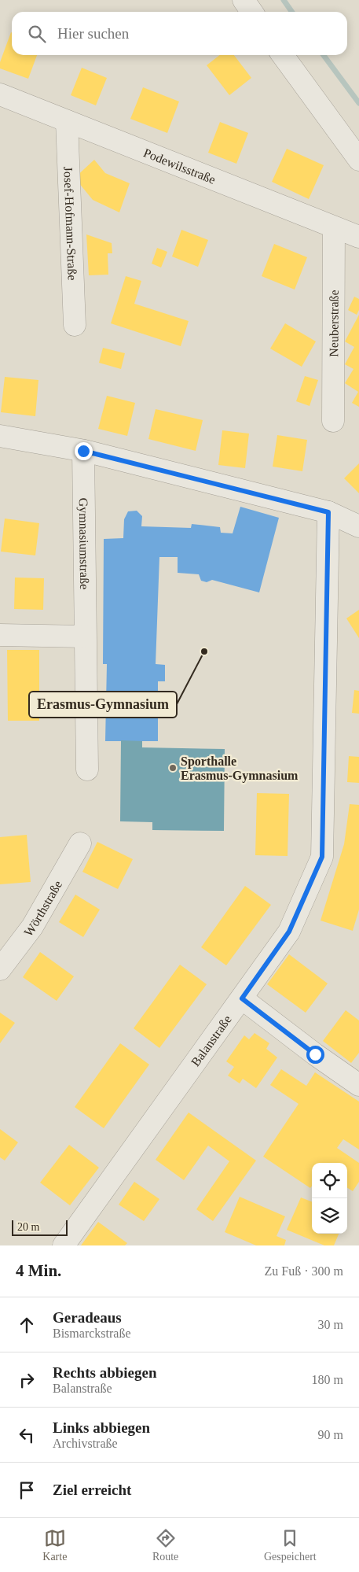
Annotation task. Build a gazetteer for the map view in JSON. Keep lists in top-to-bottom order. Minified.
{"streets":{"street":["Podewilsstraße","Josef-Hofmann-Straße","Neuberstraße","Gymnasiumstraße","Wörthstraße","Balanstraße"]},"crossings":[["Podewilsstraße","Josef-Hofmann-Straße"],["Podewilsstraße","Neuberstraße"]],"places":["Erasmus-Gymnasium","Sporthalle Erasmus-Gymnasium"],"scale_bar":"20 m","page":{"search":"Hier suchen","scale":"20 m","heading":["4 Min.","Zu Fuß · 300 m"],"list":[["Geradeaus","Bismarckstraße","30 m"],["Rechts abbiegen","Balanstraße","180 m"],["Links abbiegen","Archivstraße","90 m"],"Ziel erreicht"],"nav":["Karte","Route","Gespeichert"]}}
